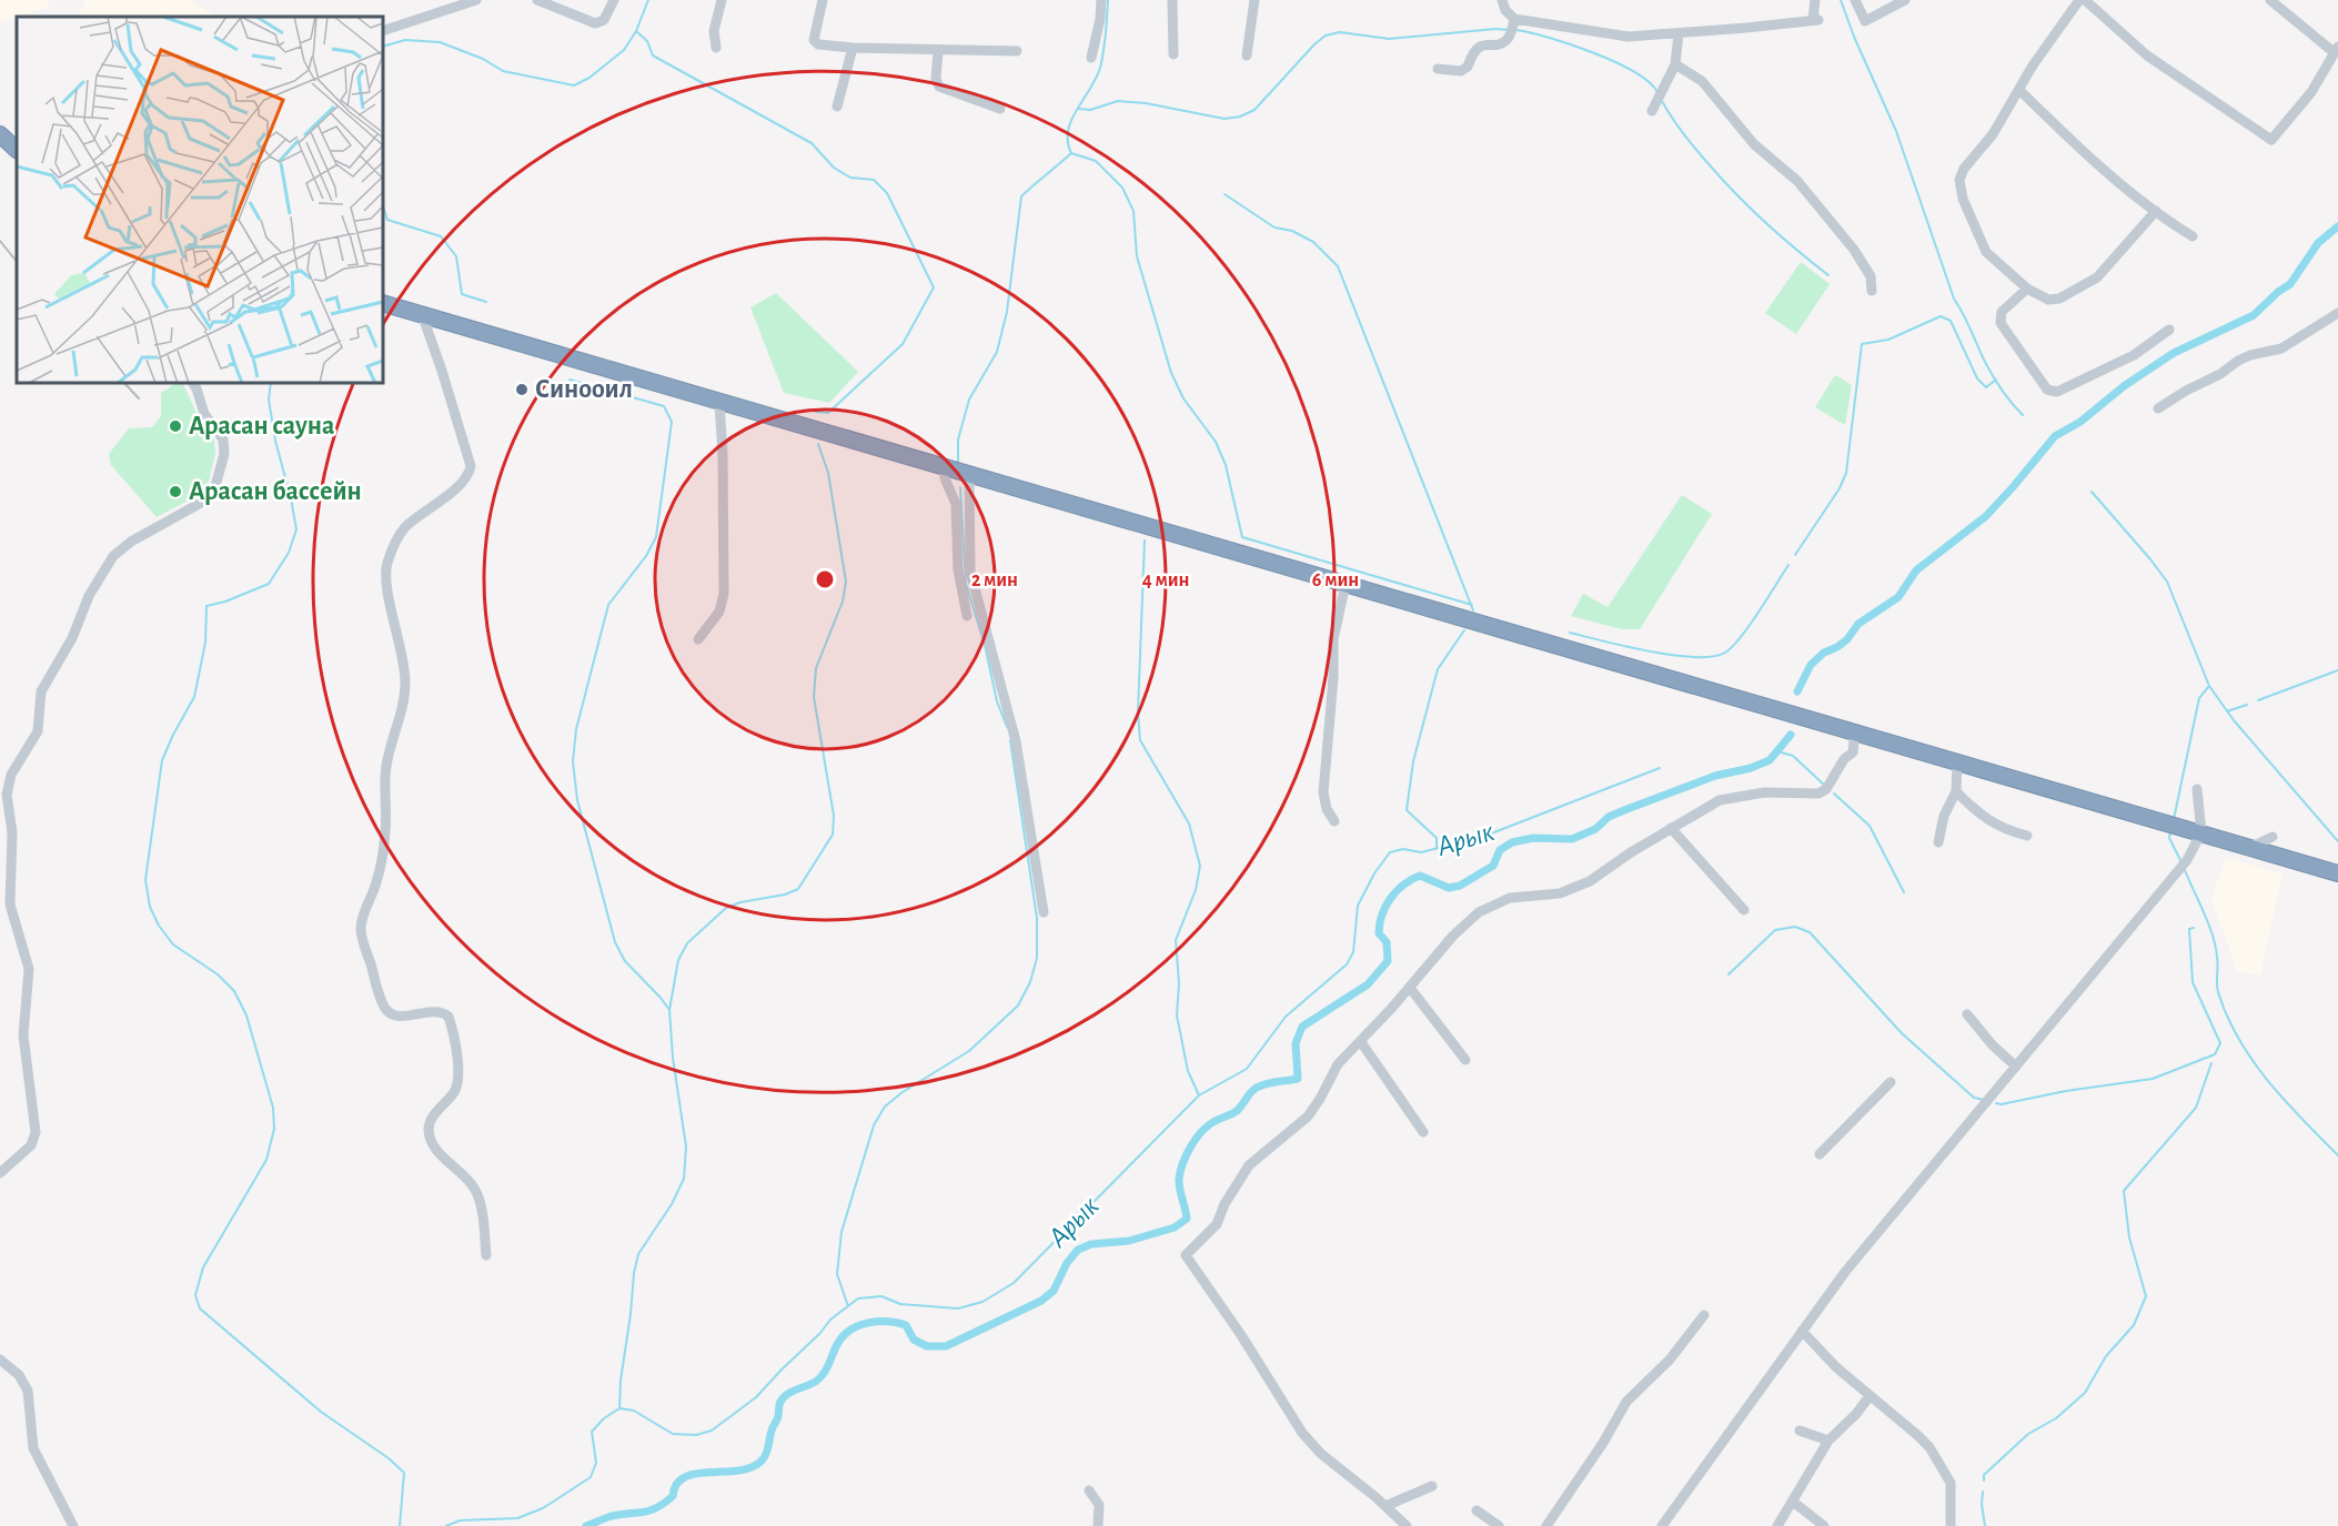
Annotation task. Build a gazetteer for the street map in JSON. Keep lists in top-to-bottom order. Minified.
{"water":["Арык"],"places":["Синооил","Арасан сауна","Арасан бассейн"],"rings":["2 мин","4 мин","6 мин"]}
